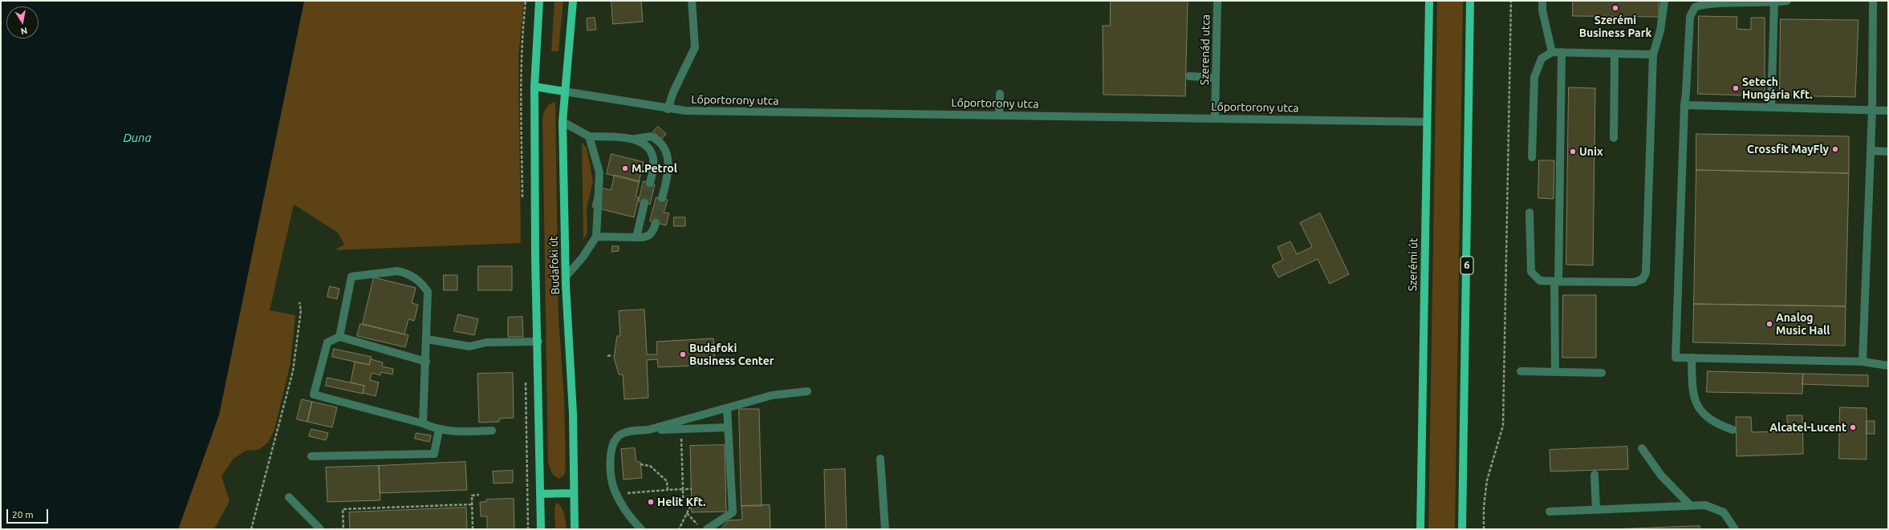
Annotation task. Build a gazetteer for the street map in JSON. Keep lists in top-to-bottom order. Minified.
{"streets":{"main road":["Szerémi út","Budafoki út","6"],"street":["Szerenád utca","Lőportorony utca"]},"crossings":[["Szerenád utca","Lőportorony utca"],["Lőportorony utca","Szerémi út"],["Lőportorony utca","Budafoki út"]],"water":["Duna"],"places":["Szerémi Business Park","Setech Hungária Kft.","Crossfit MayFly","Unix","M.Petrol","Analog Music Hall","Budafoki Business Center","Alcatel-Lucent","Helit Kft."],"scale_bar":"20 m","north":"bottom"}
